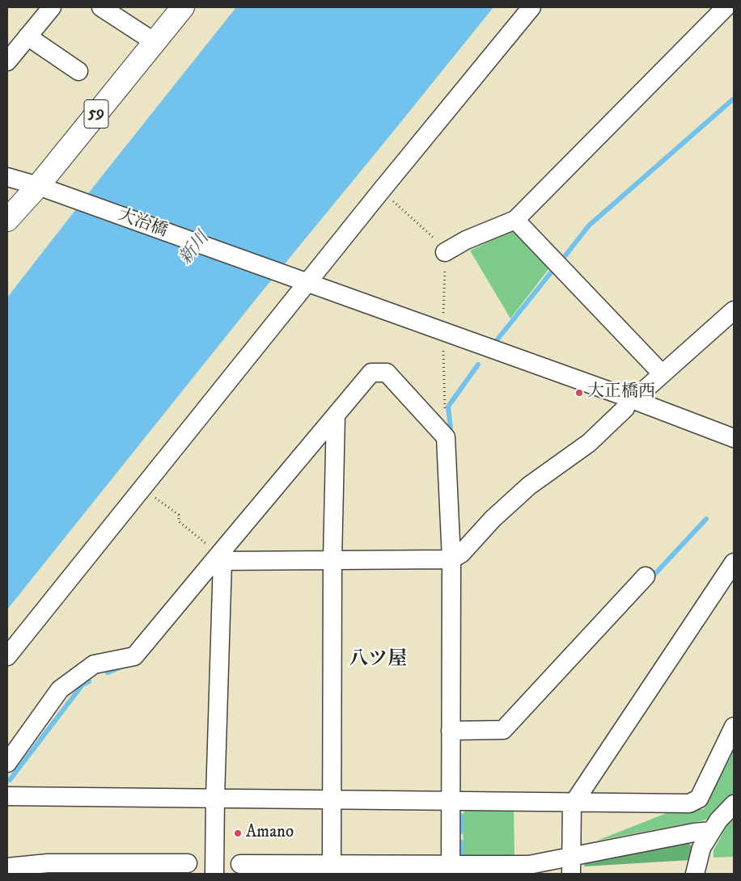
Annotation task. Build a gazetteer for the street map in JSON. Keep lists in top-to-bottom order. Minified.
{"streets":{"main road":["59"],"street":["大治橋"]},"crossings":[["59","大治橋"]],"districts":["八ツ屋"],"water":["新川"],"places":["大正橋西","Amano"]}
